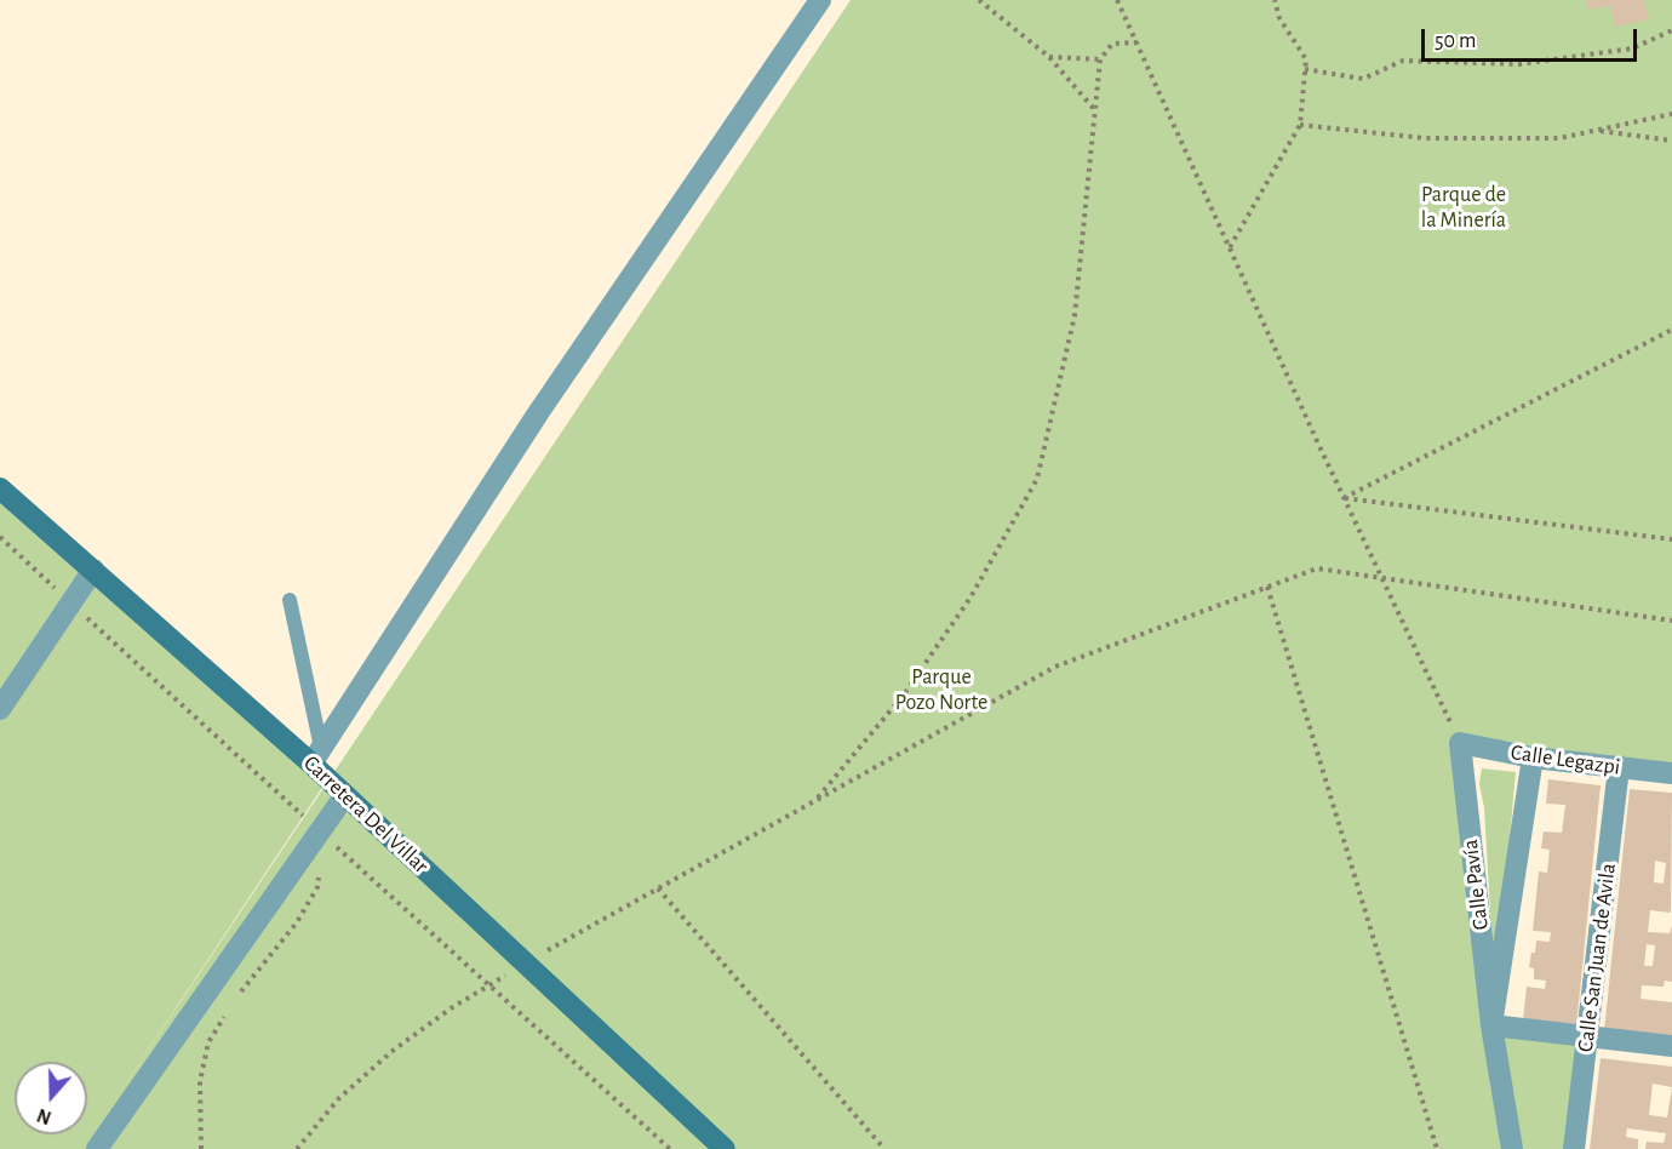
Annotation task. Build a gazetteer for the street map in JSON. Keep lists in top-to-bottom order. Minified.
{"streets":{"street":["Calle Legazpi","Carretera Del Villar","Calle Pavía","Calle San Juan de Avila"]},"crossings":[["Calle Legazpi","Calle Pavía"],["Calle Legazpi","Calle San Juan de Avila"]],"parks":["Parque de la Minería","Parque Pozo Norte"],"scale_bar":"50 m","north":"bottom"}
